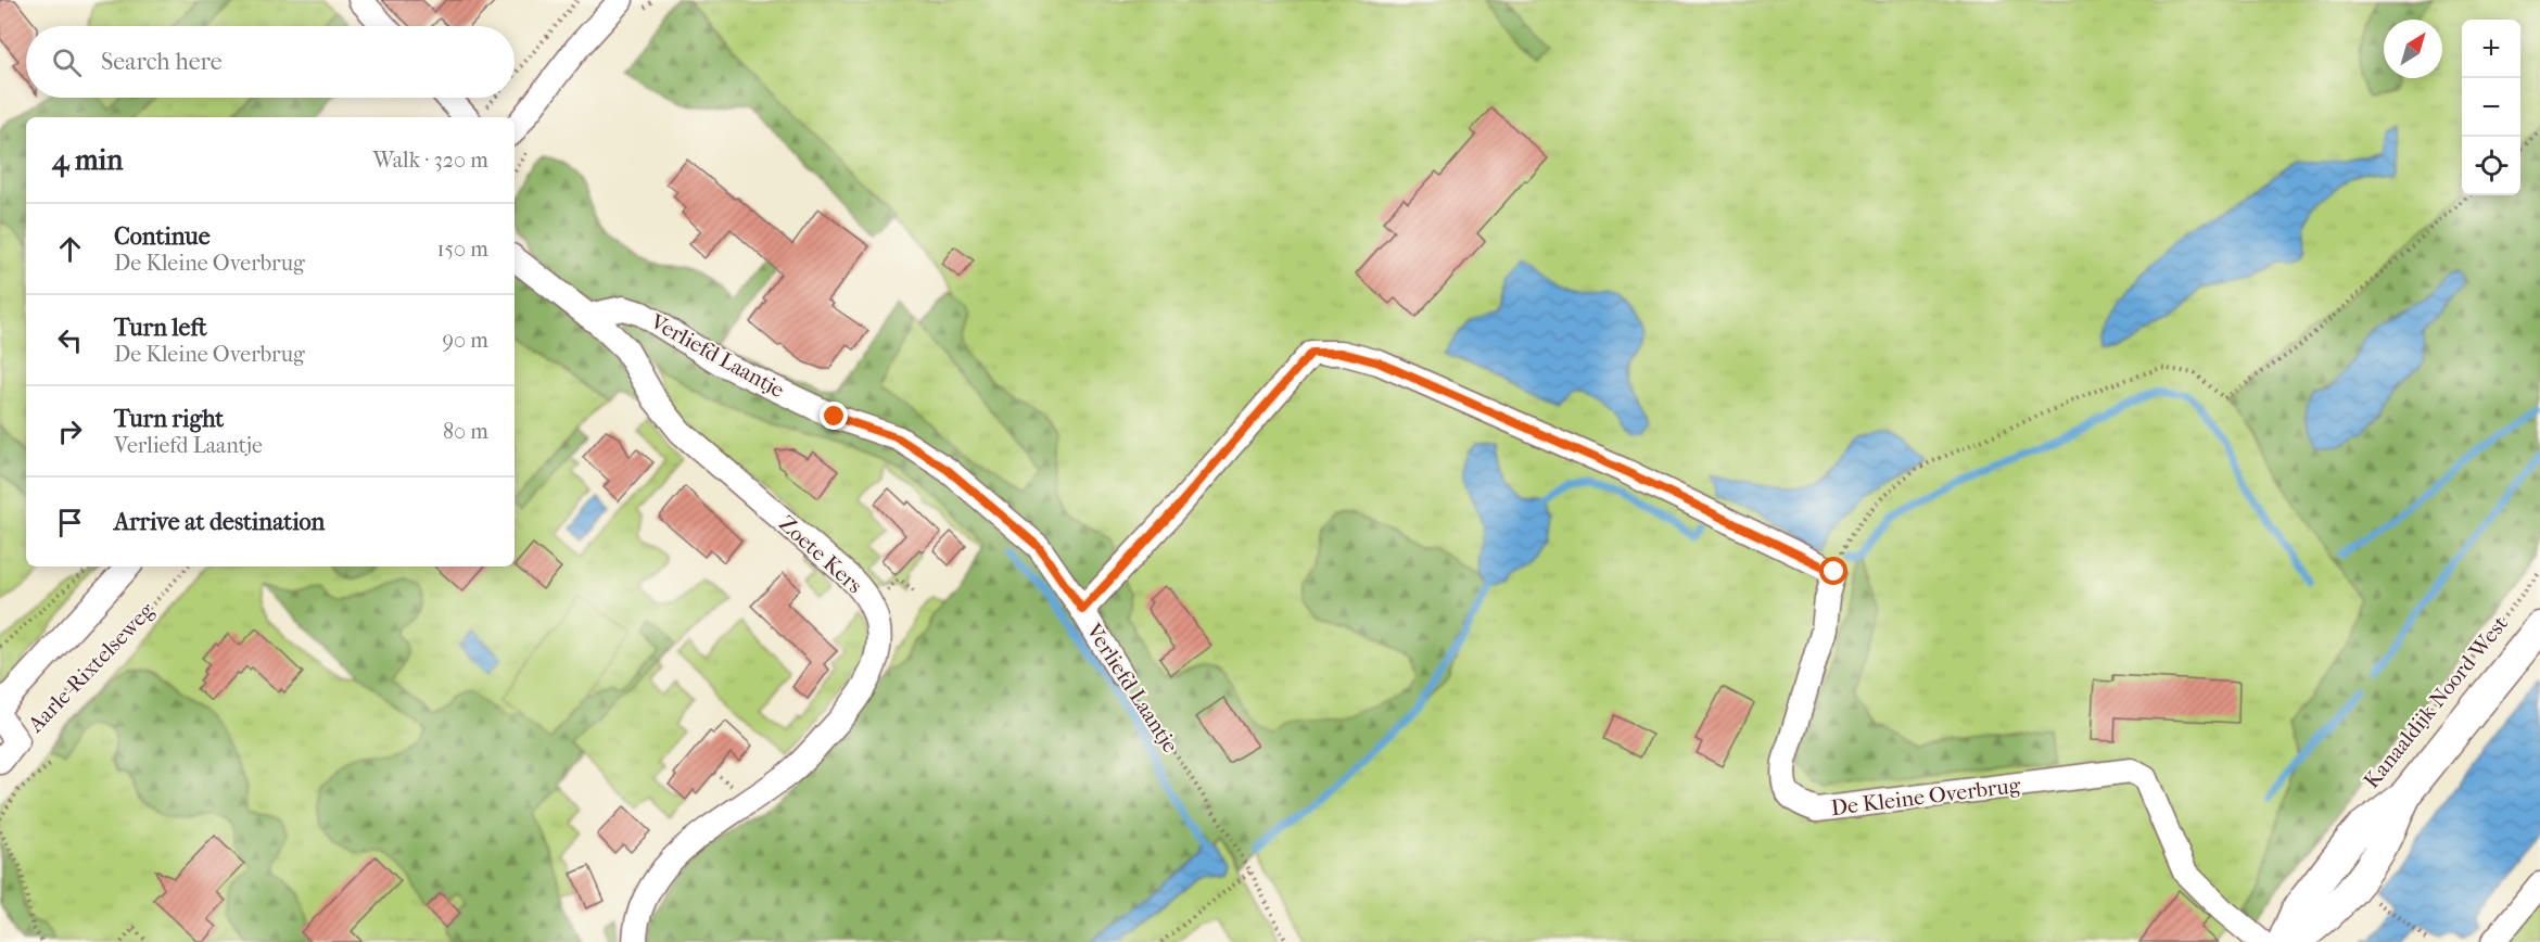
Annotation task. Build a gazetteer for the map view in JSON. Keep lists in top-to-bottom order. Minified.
{"streets":{"main road":["Kanaaldijk Noord West"],"street":["Verliefd Laantje","Zoete Kers","Aarle-Rixtelseweg","De Kleine Overbrug"]},"crossings":[["Verliefd Laantje","Zoete Kers"]],"north":"top right","page":{"map_buttons":["+","−"],"search":"Search here","heading":["4 min","Walk · 320 m"],"list":[["Continue","De Kleine Overbrug","150 m"],["Turn left","De Kleine Overbrug","90 m"],["Turn right","Verliefd Laantje","80 m"],"Arrive at destination"]}}
